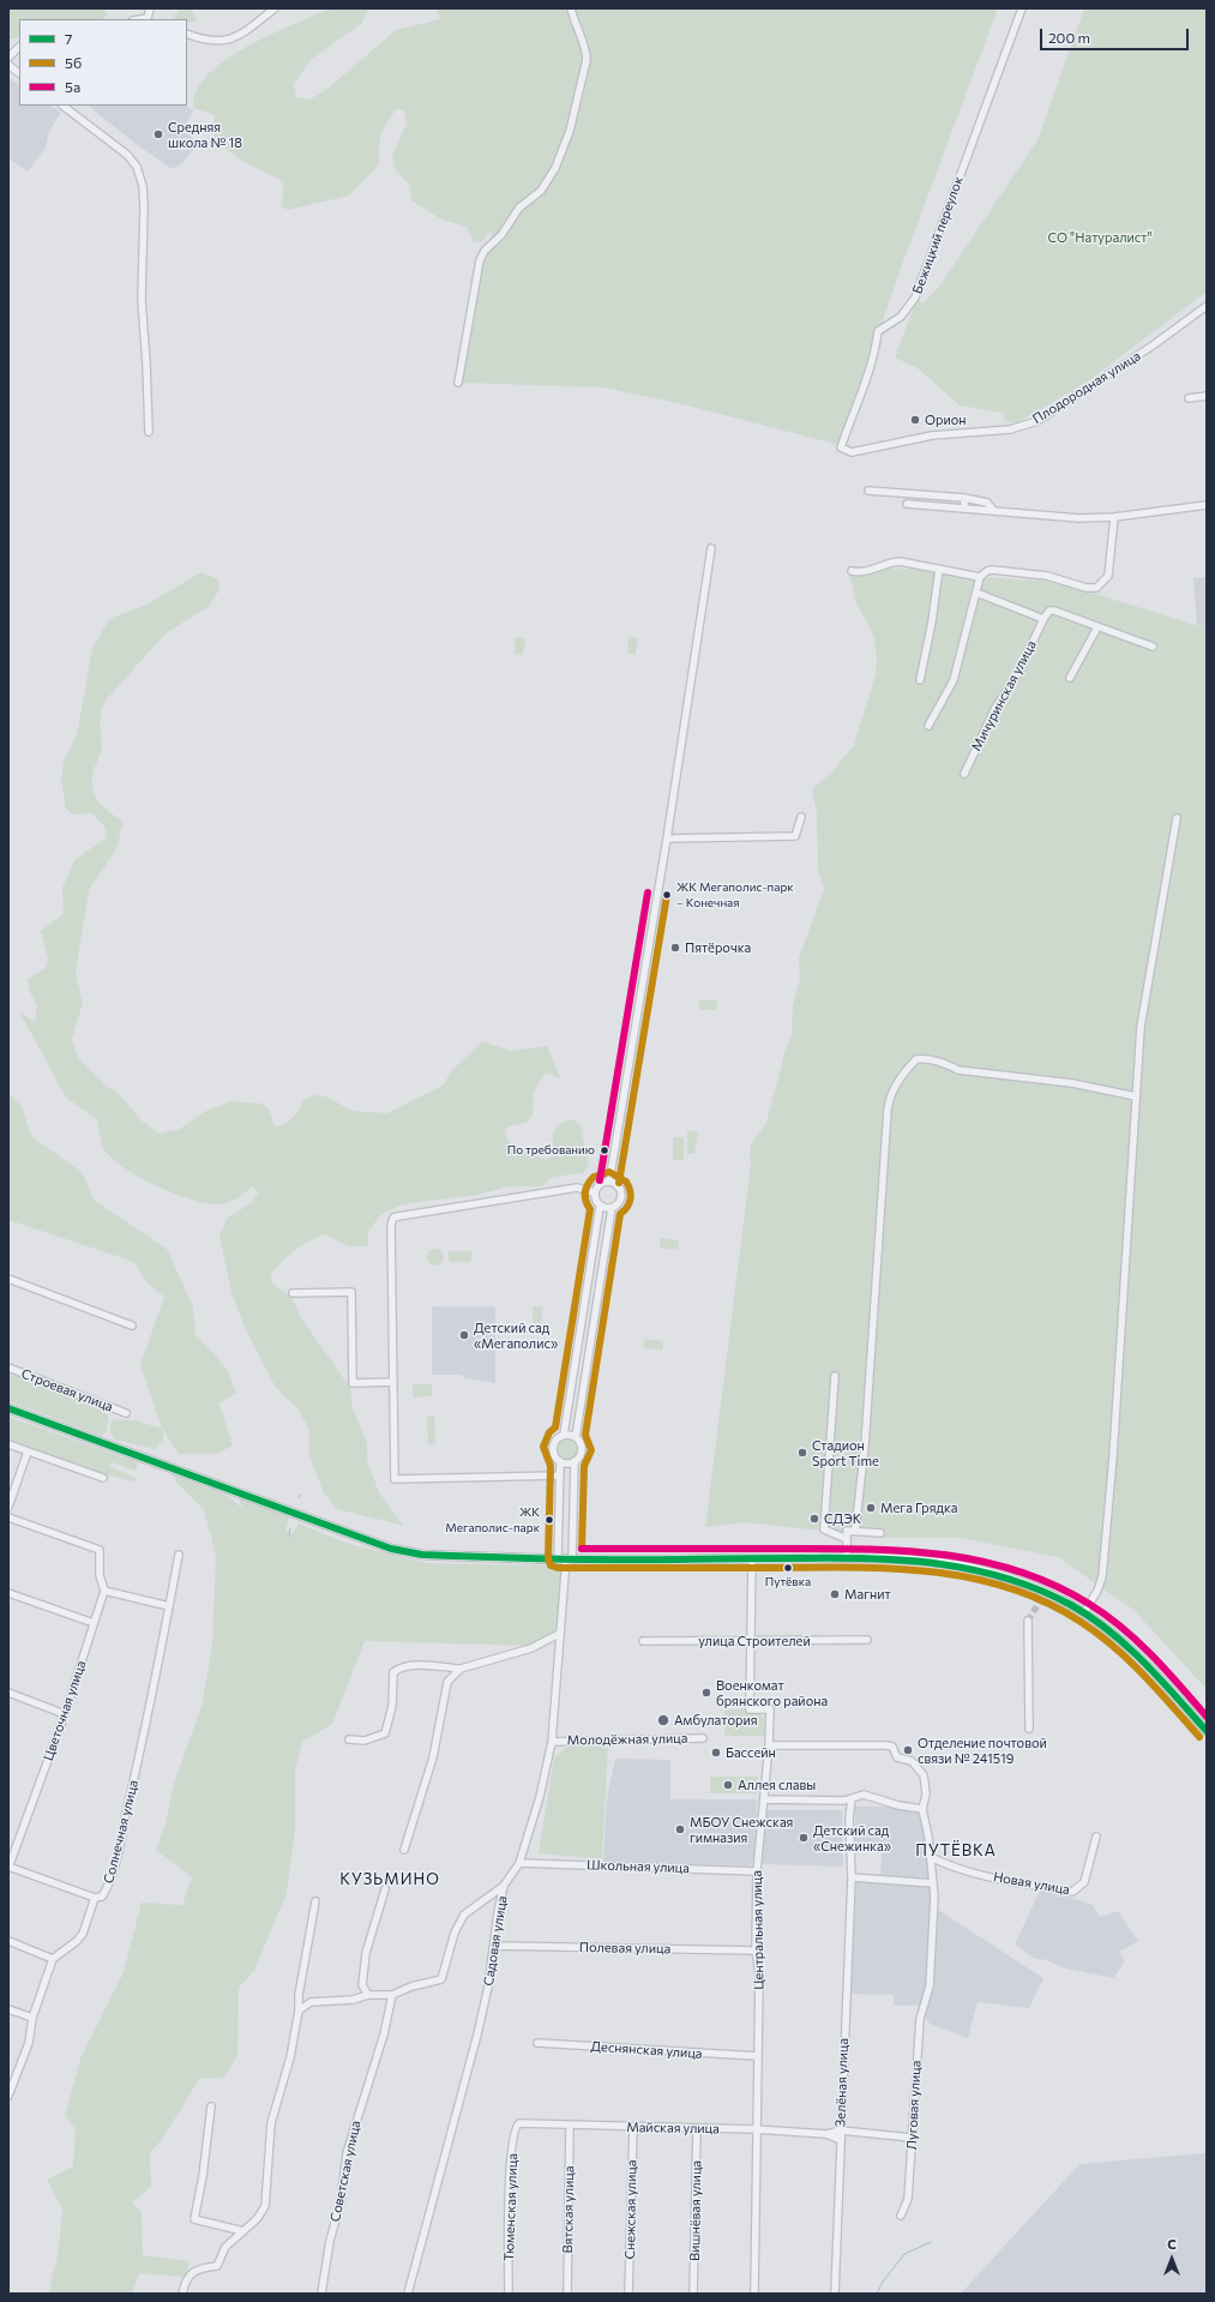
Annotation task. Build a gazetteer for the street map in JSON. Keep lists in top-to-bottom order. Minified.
{"streets":{"street":["Бежицкий переулок","Плодородная улица","Мичуринская улица","Строевая улица","улица Строителей","Цветочная улица","Молодёжная улица","Солнечная улица","Школьная улица","Новая улица","Центральная улица","Садовая улица","Полевая улица","Деснянская улица","Зелёная улица","Луговая улица","Майская улица","Советская улица","Тюменская улица","Вятская улица","Снежская улица","Вишнёвая улица"]},"crossings":[["Бежицкий переулок","Плодородная улица"],["улица Строителей","Центральная улица"],["Молодёжная улица","Садовая улица"],["Школьная улица","Центральная улица"],["Школьная улица","Садовая улица"],["Новая улица","Луговая улица"],["Центральная улица","Полевая улица"],["Центральная улица","Деснянская улица"],["Центральная улица","Луговая улица"],["Центральная улица","Майская улица"],["Садовая улица","Полевая улица"],["Майская улица","Тюменская улица"],["Майская улица","Вятская улица"],["Майская улица","Снежская улица"],["Майская улица","Вишнёвая улица"]],"districts":["ПУТЁВКА","КУЗЬМИНО"],"parks":["СО \"Натуралист\""],"places":["Средняя школа № 18","Орион","ЖК Мегаполис-парк – Конечная","Пятёрочка","По требованию","Детский сад «Мегаполис»","Стадион Sport Time","Мега Грядка","СДЭК","ЖК Мегаполис-парк","Путёвка","Магнит","Военкомат брянского района","Амбулатория","Отделение почтовой связи № 241519","Бассейн","Аллея славы","МБОУ Снежская гимназия","Детский сад «Снежинка»"],"lines":["transit line 5а","transit line 5б","transit line 7"],"legend":["7","5б","5а"],"scale_bar":"200 m","north":"top"}
